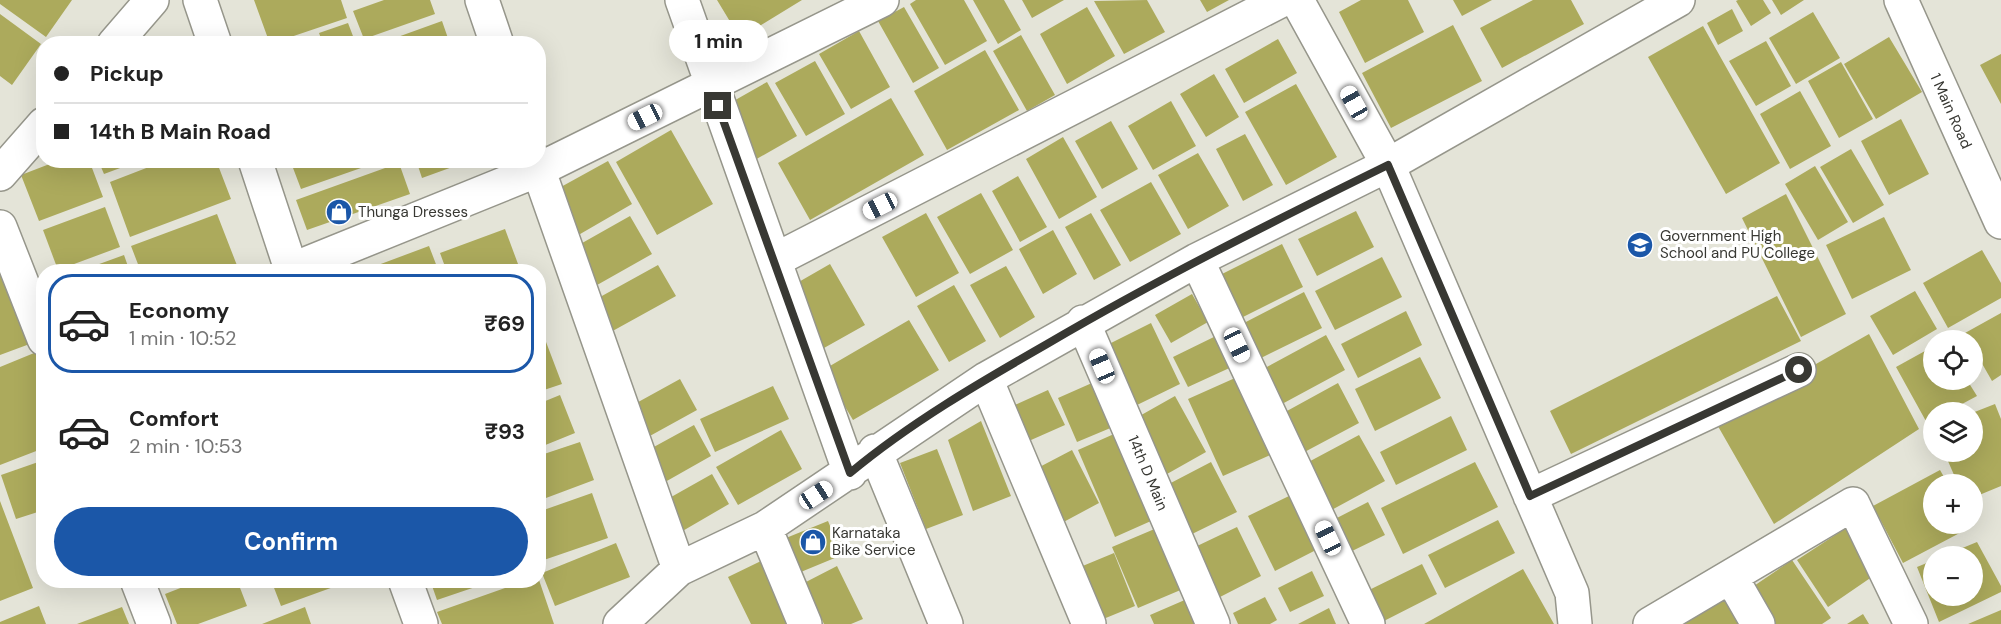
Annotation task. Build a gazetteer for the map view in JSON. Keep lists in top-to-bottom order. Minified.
{"streets":{"street":["1 Main Road","14th D Main"]},"places":{"shop":["Thunga Dresses","Karnataka Bike Service"],"school or university":["Government High School and PU College"]},"page":{"bubble":"1 min","banner":["Pickup","14th B Main Road"],"list":[{"name":"Economy","note":"1 min · 10:52","value":"₹69"},{"name":"Comfort","note":"2 min · 10:53","value":"₹93"}],"map_buttons":["+","−"],"buttons":"Confirm"}}
